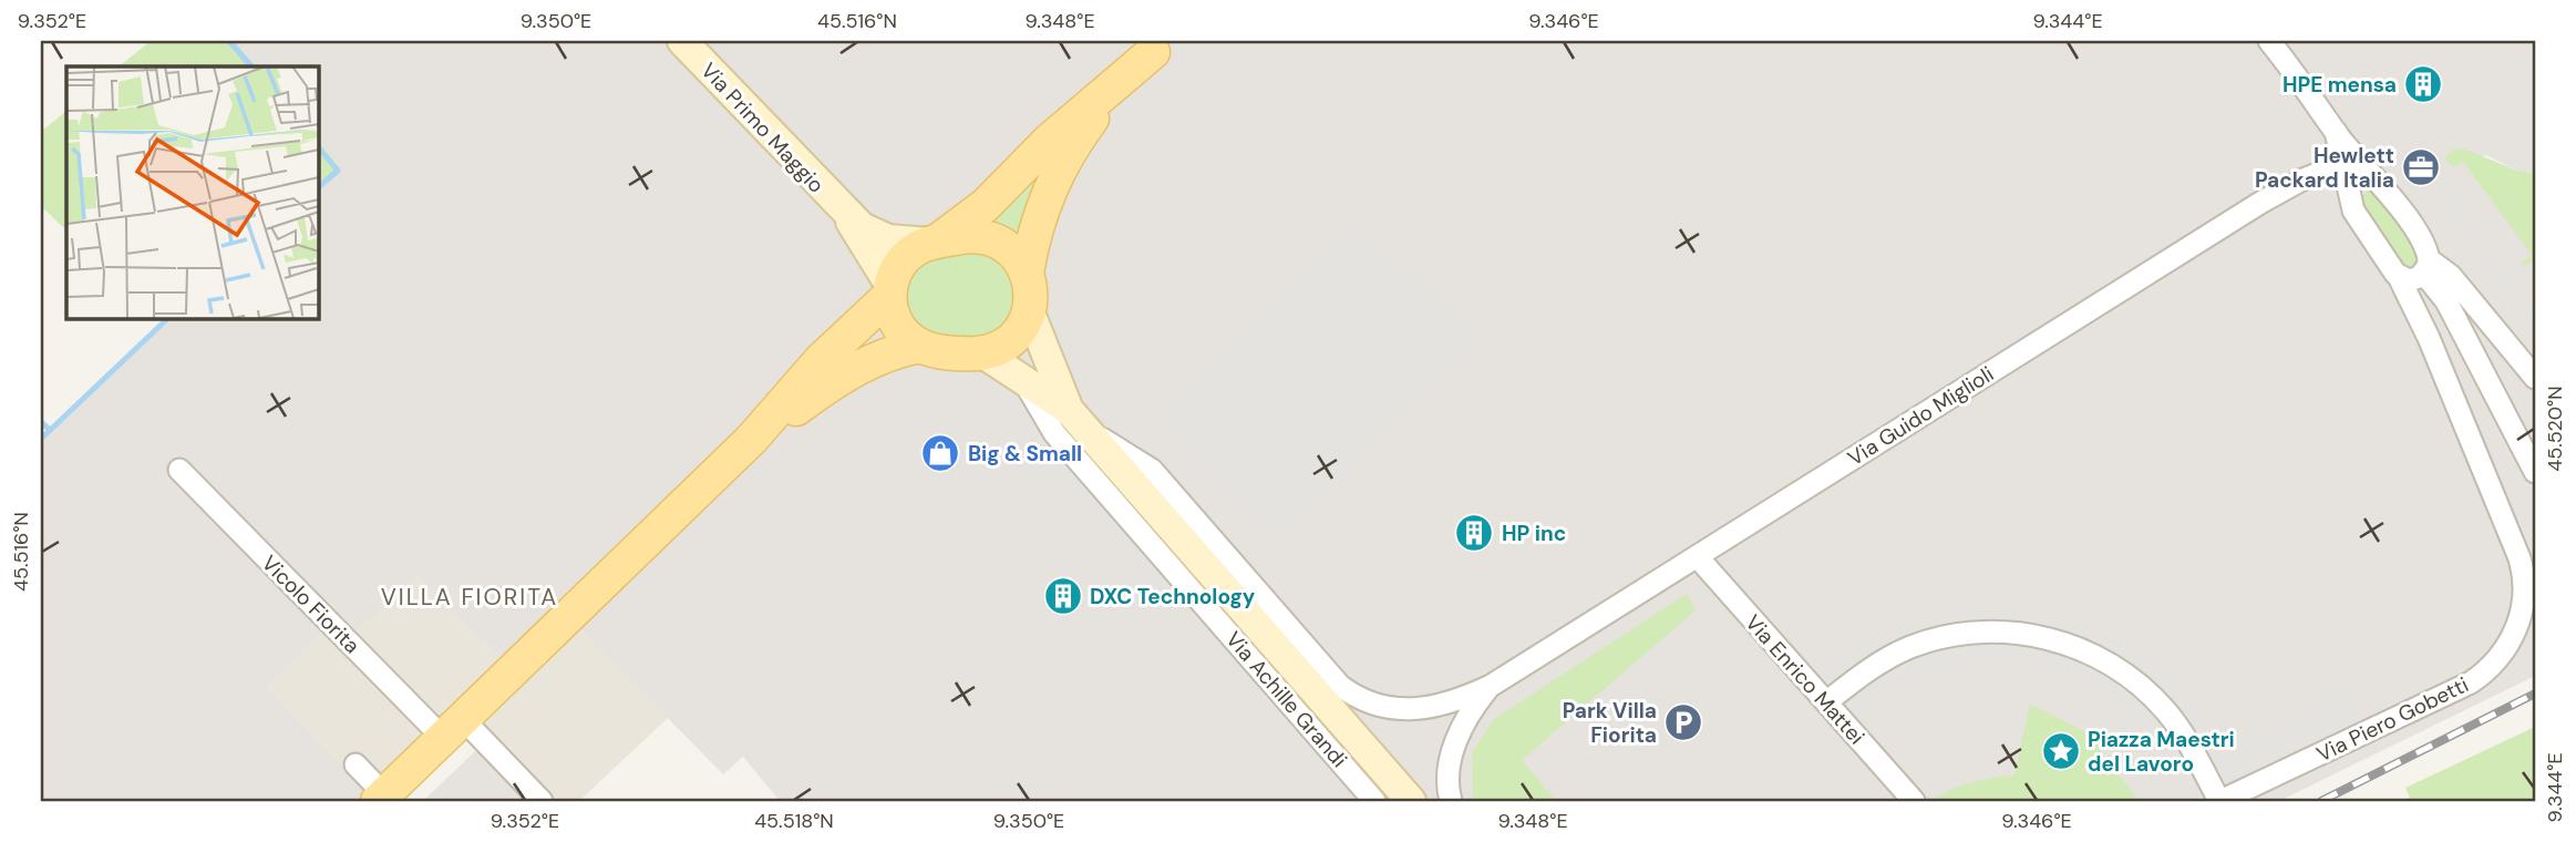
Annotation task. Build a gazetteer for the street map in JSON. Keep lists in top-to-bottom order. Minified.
{"streets":{"main road":["Via Primo Maggio"],"street":["Via Guido Miglioli","Vicolo Fiorita","Via Enrico Mattei","Via Achille Grandi","Via Piero Gobetti"]},"crossings":[["Via Guido Miglioli","Via Enrico Mattei"],["Via Enrico Mattei","Via Piero Gobetti"]],"districts":["VILLA FIORITA"],"places":{"building":["HPE mensa","HP inc","DXC Technology"],"office":["Hewlett Packard Italia"],"shop":["Big & Small"],"parking":["Park Villa Fiorita"],"place":["Piazza Maestri del Lavoro"]},"coordinates":["9.352°E","9.350°E","45.516°N","9.348°E","9.346°E","9.344°E","45.520°N","45.518°N"]}
